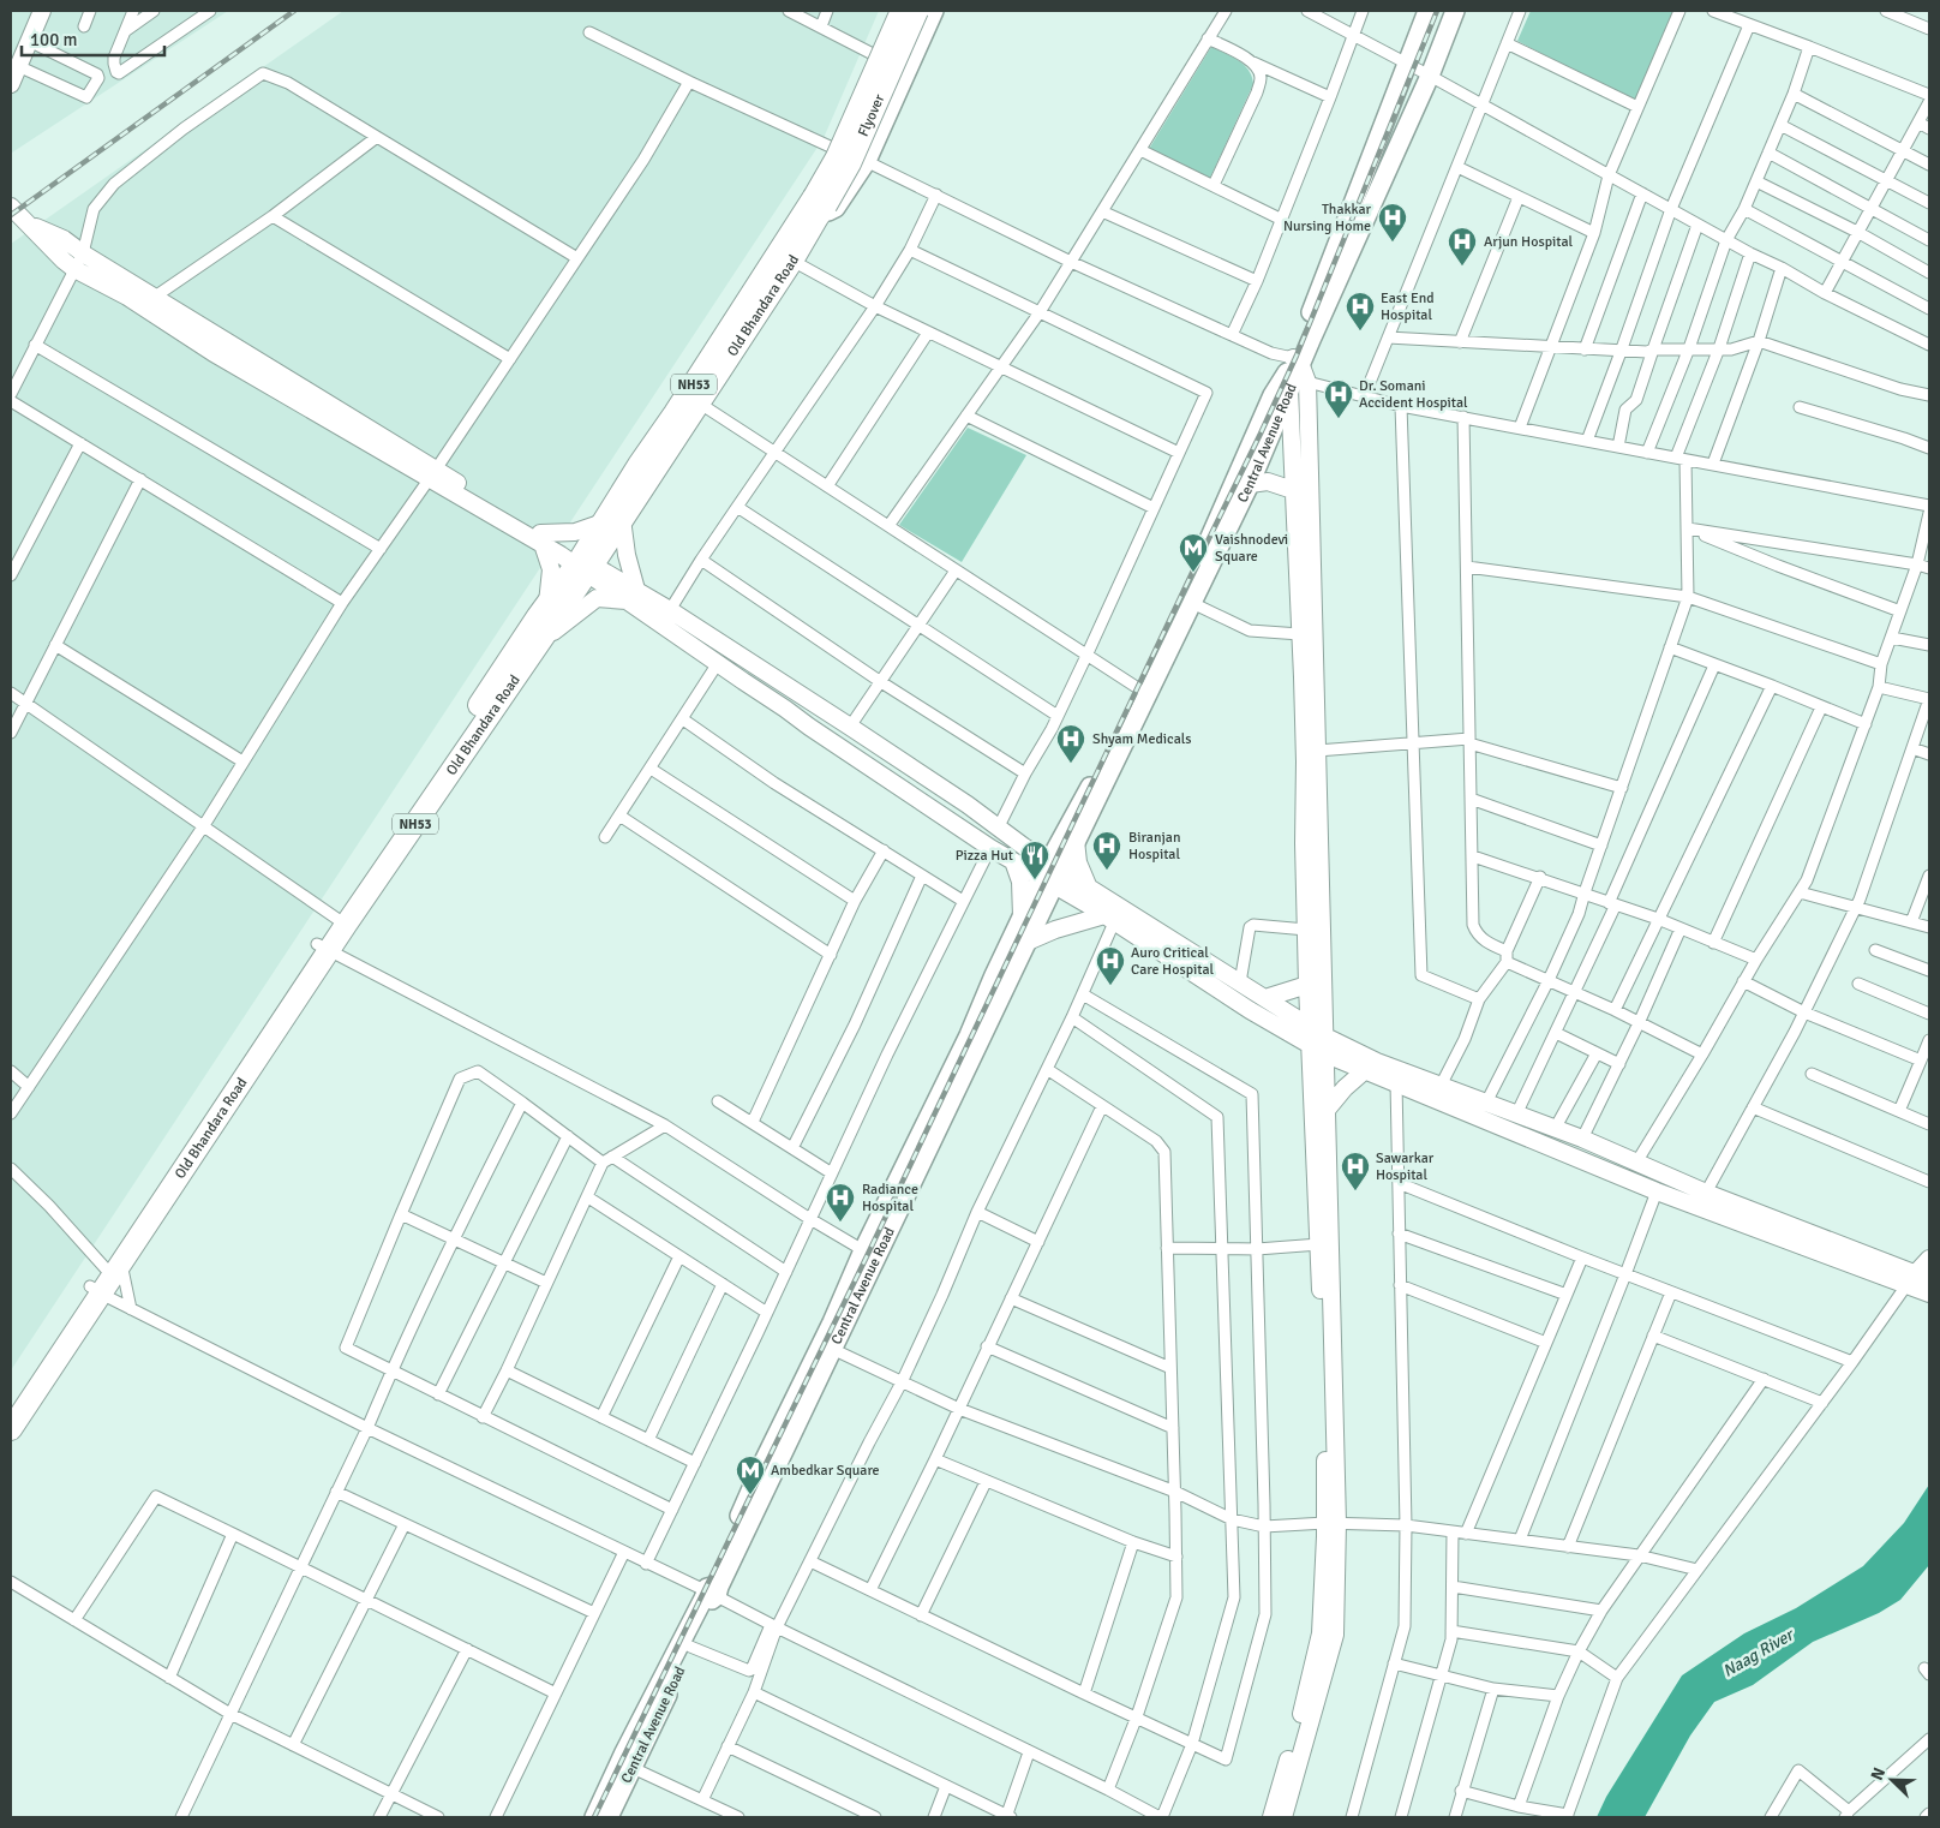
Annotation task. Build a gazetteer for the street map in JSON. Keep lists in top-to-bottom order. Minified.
{"streets":{"highway":["Flyover","Old Bhandara Road","NH53"],"main road":["Central Avenue Road"]},"crossings":[["Flyover","Old Bhandara Road"],["Flyover","NH53"],["Old Bhandara Road","NH53"]],"water":["Naag River"],"places":{"hospital":["Thakkar Nursing Home","Arjun Hospital","East End Hospital","Dr. Somani Accident Hospital","Shyam Medicals","Biranjan Hospital","Auro Critical Care Hospital","Sawarkar Hospital","Radiance Hospital"],"metro station":["Vaishnodevi Square","Ambedkar Square"],"restaurant":["Pizza Hut"]},"scale_bar":"100 m","north":"top left"}
